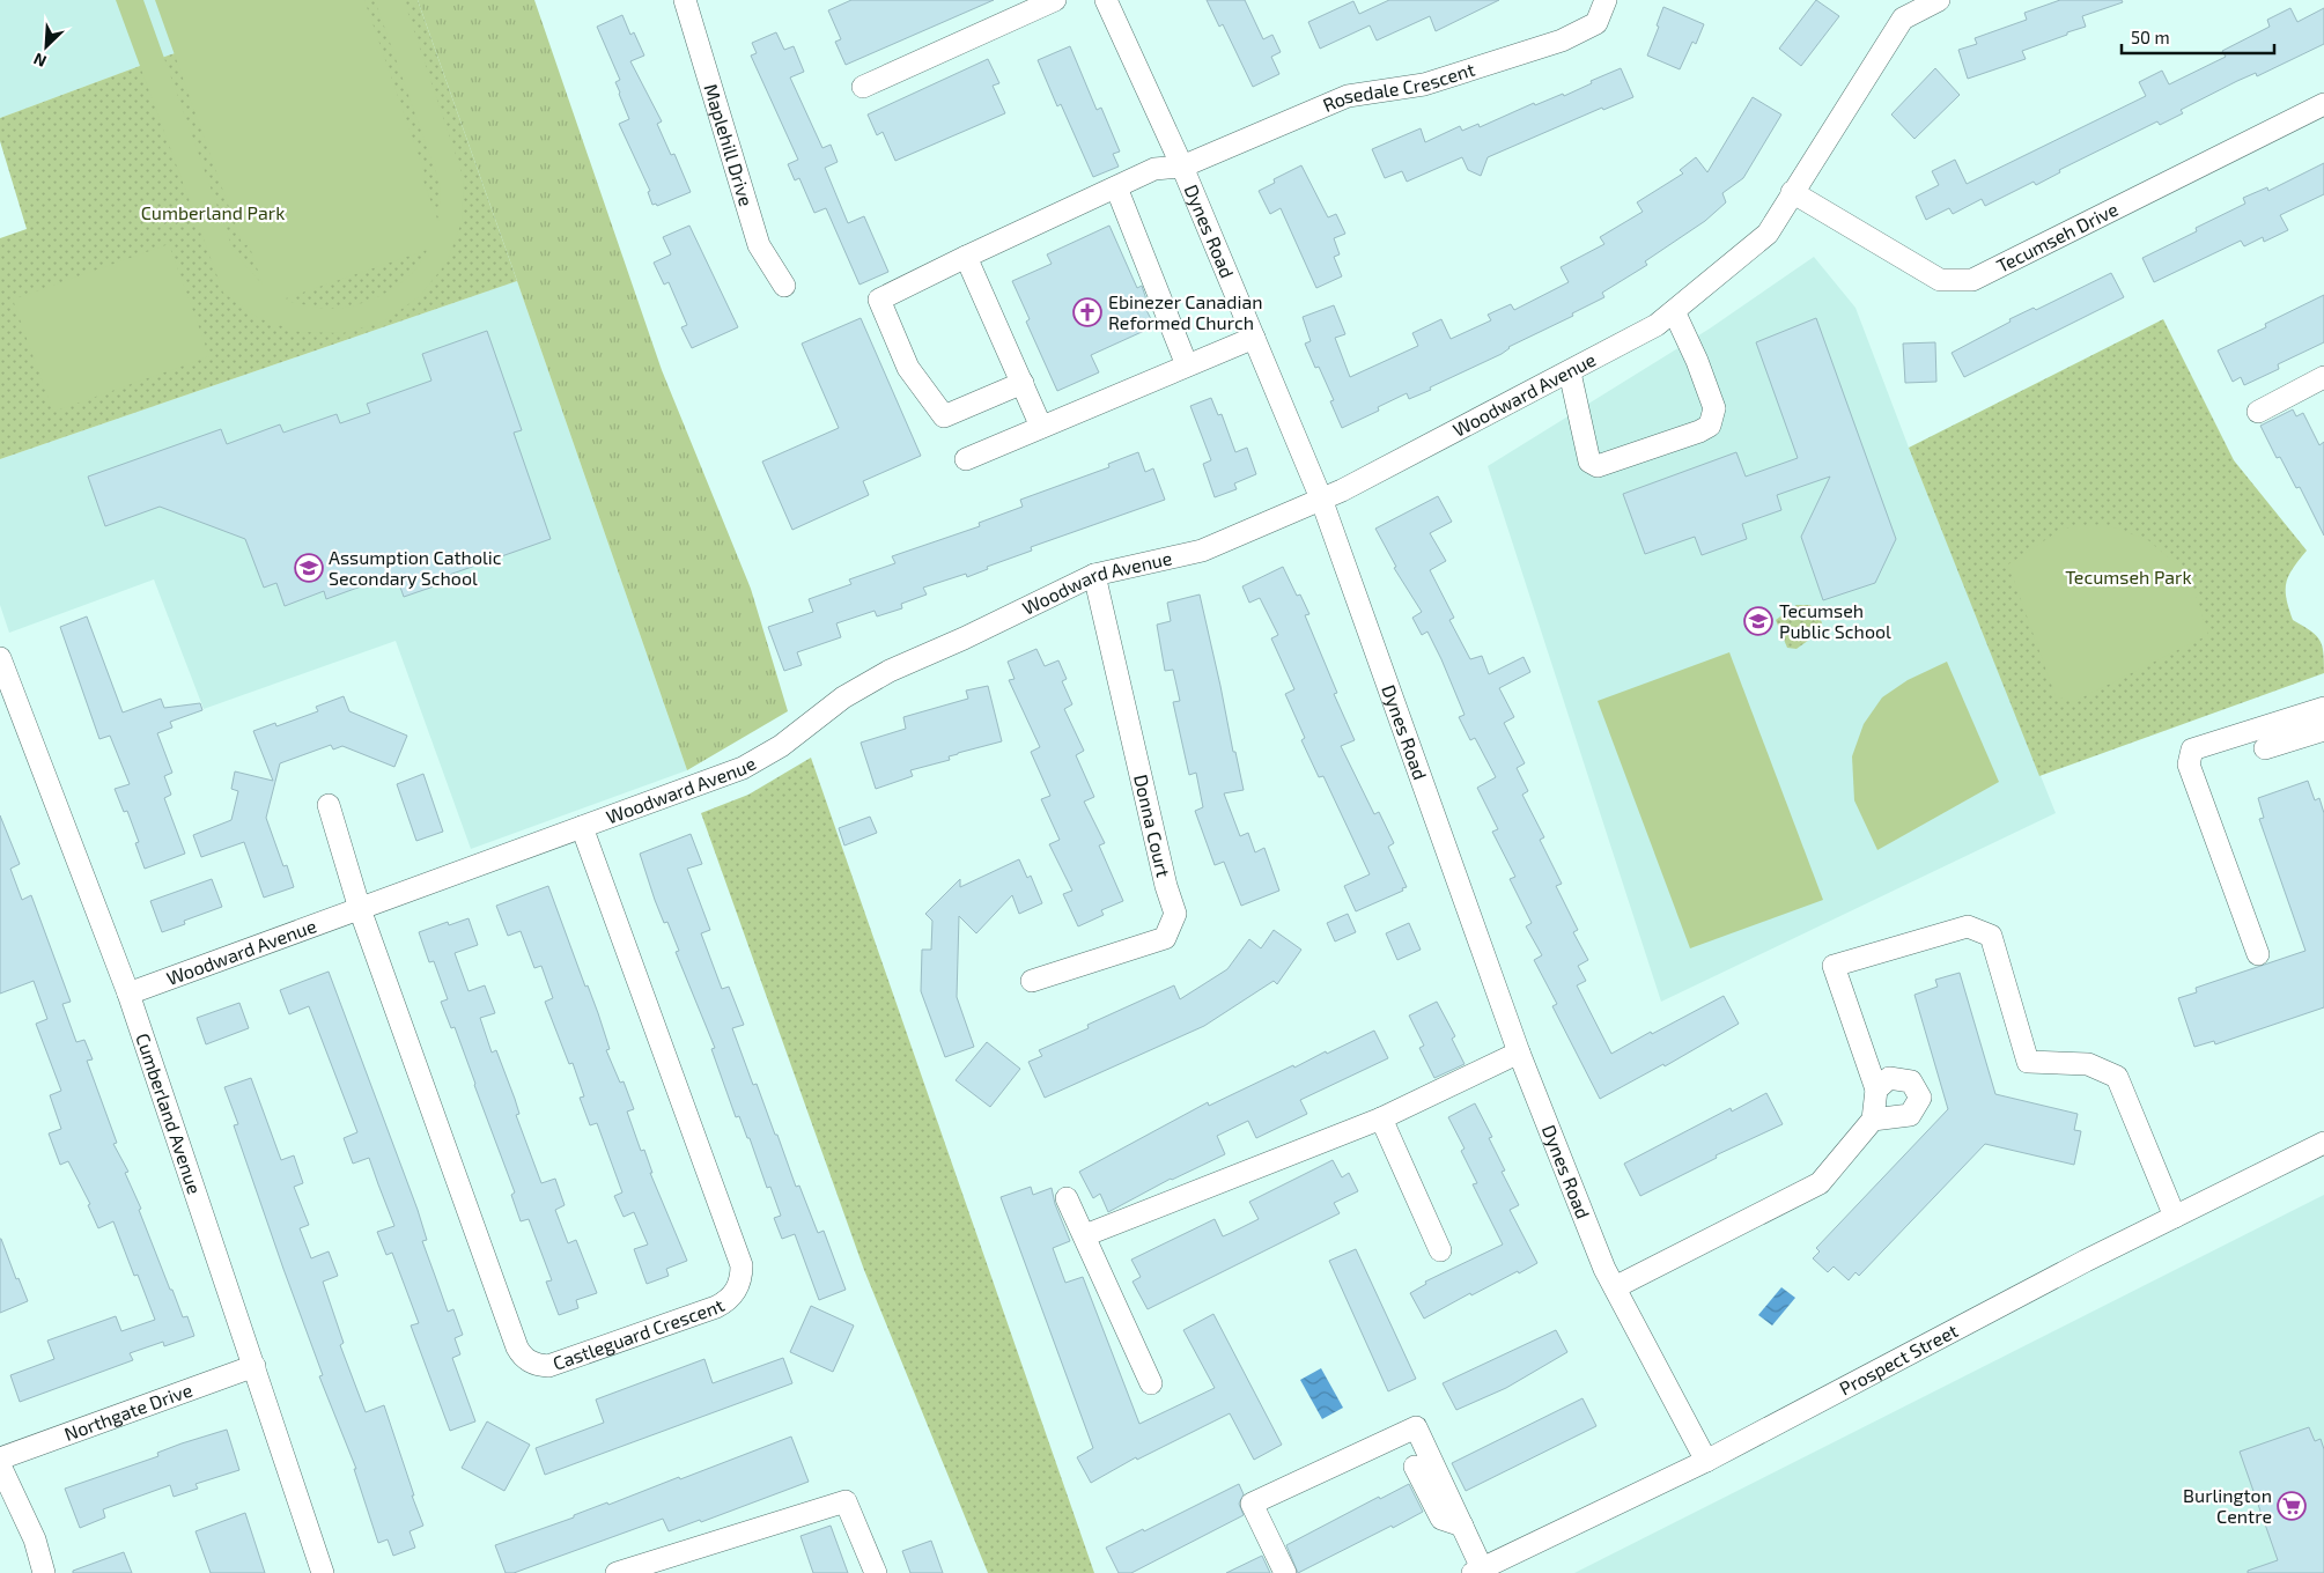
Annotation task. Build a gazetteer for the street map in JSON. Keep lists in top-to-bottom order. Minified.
{"streets":{"street":["Rosedale Crescent","Maplehill Drive","Dynes Road","Tecumseh Drive","Woodward Avenue","Donna Court","Cumberland Avenue","Castleguard Crescent","Prospect Street","Northgate Drive"]},"crossings":[["Rosedale Crescent","Dynes Road"],["Dynes Road","Woodward Avenue"],["Dynes Road","Prospect Street"],["Tecumseh Drive","Woodward Avenue"],["Woodward Avenue","Donna Court"],["Woodward Avenue","Cumberland Avenue"],["Woodward Avenue","Castleguard Crescent"],["Cumberland Avenue","Northgate Drive"]],"parks":["Cumberland Park","Tecumseh Park"],"places":{"church":["Ebinezer Canadian Reformed Church"],"school or university":["Assumption Catholic Secondary School","Tecumseh Public School"],"supermarket":["Burlington Centre"]},"scale_bar":"50 m","north":"bottom left"}
